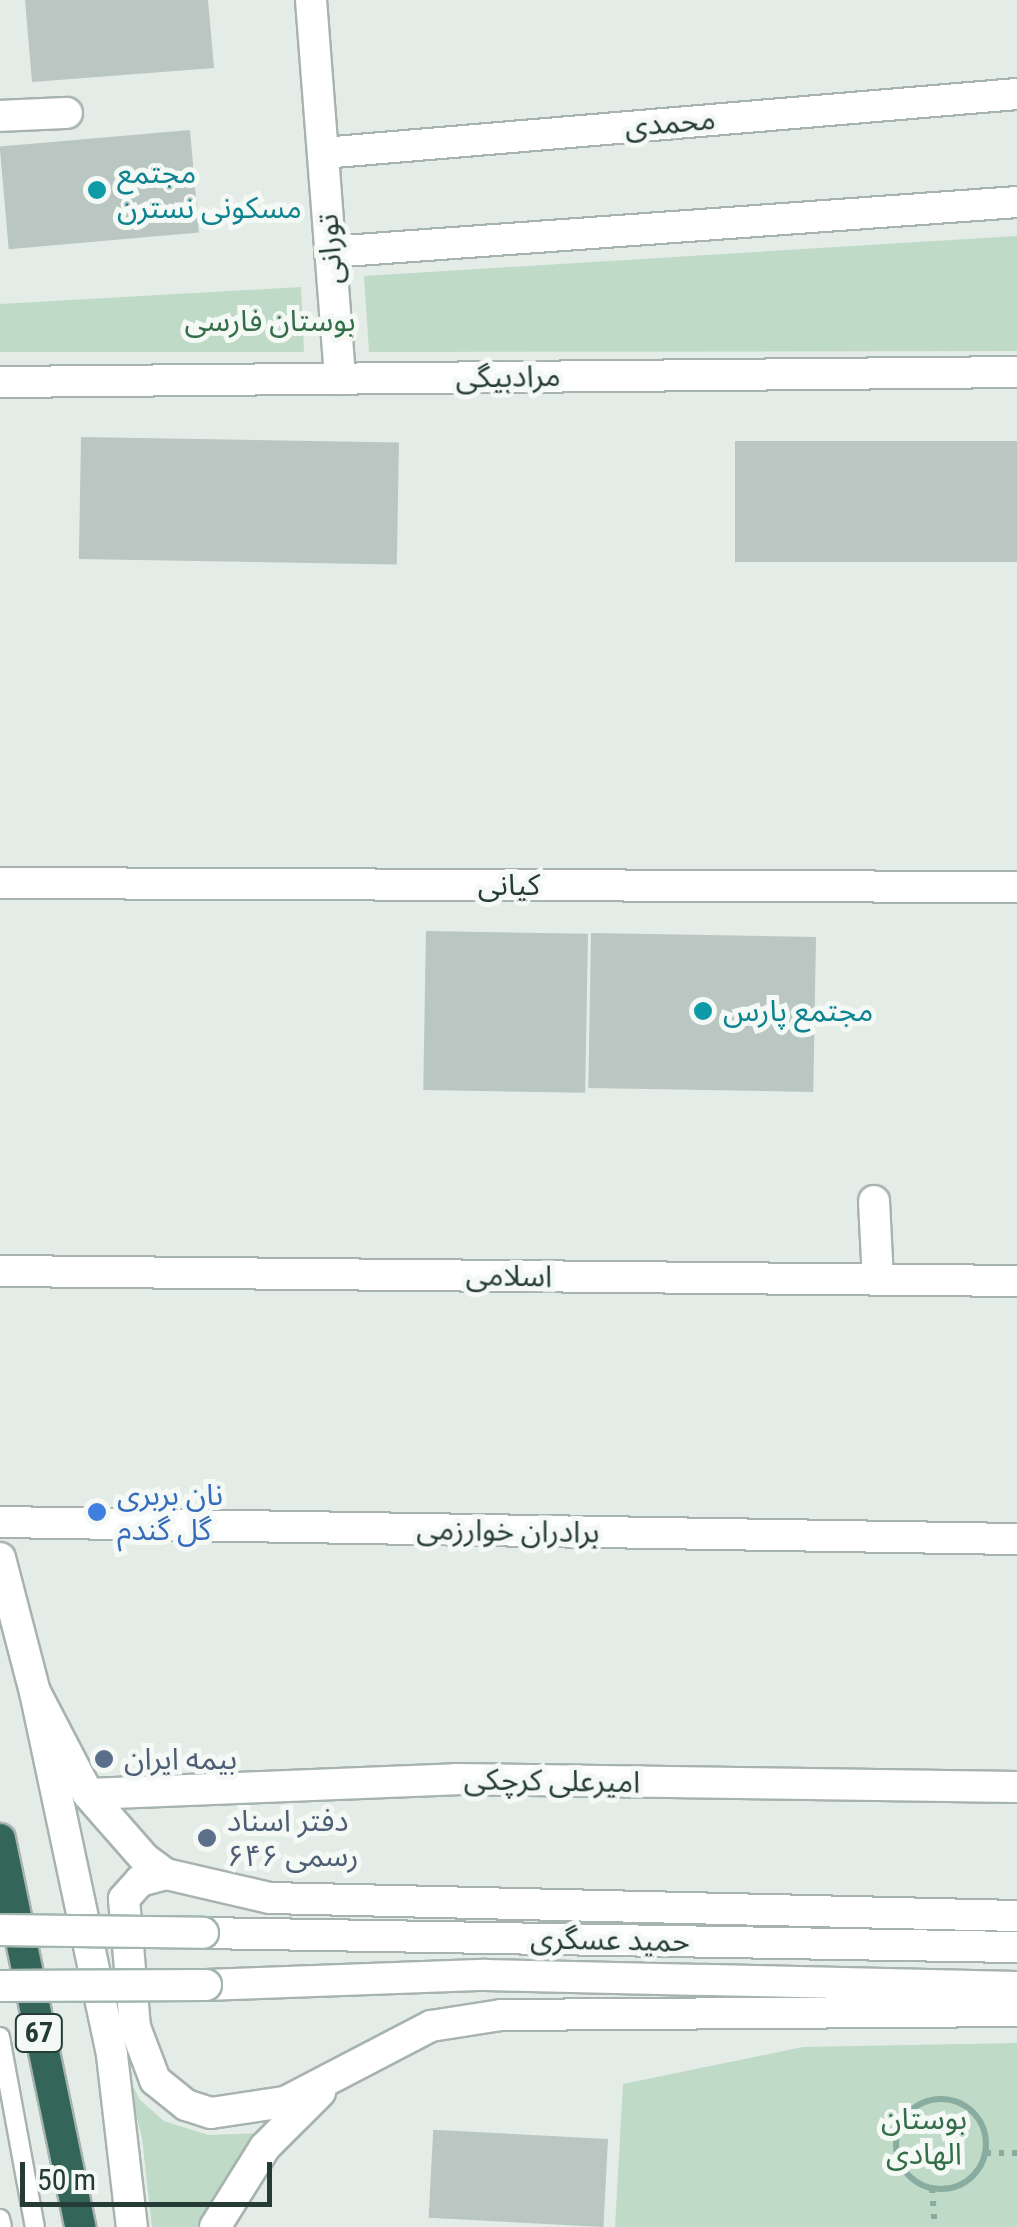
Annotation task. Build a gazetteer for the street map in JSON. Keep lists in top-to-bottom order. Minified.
{"streets":{"highway":["67"],"street":["محمدی","تورانی","مرادبیگی","کیانی","اسلامی","برادران خوارزمی","امیرعلی کرچکی","حمید عسگری"]},"crossings":[["محمدی","تورانی"],["تورانی","مرادبیگی"]],"parks":["بوستان فارسی","بوستان الهادی"],"places":["مجتمع مسکونی نسترن","مجتمع پارس","نان بربری گل گندم","بیمه ایران","دفتر اسناد رسمی ۶۴۶"],"scale_bar":"50 m"}
